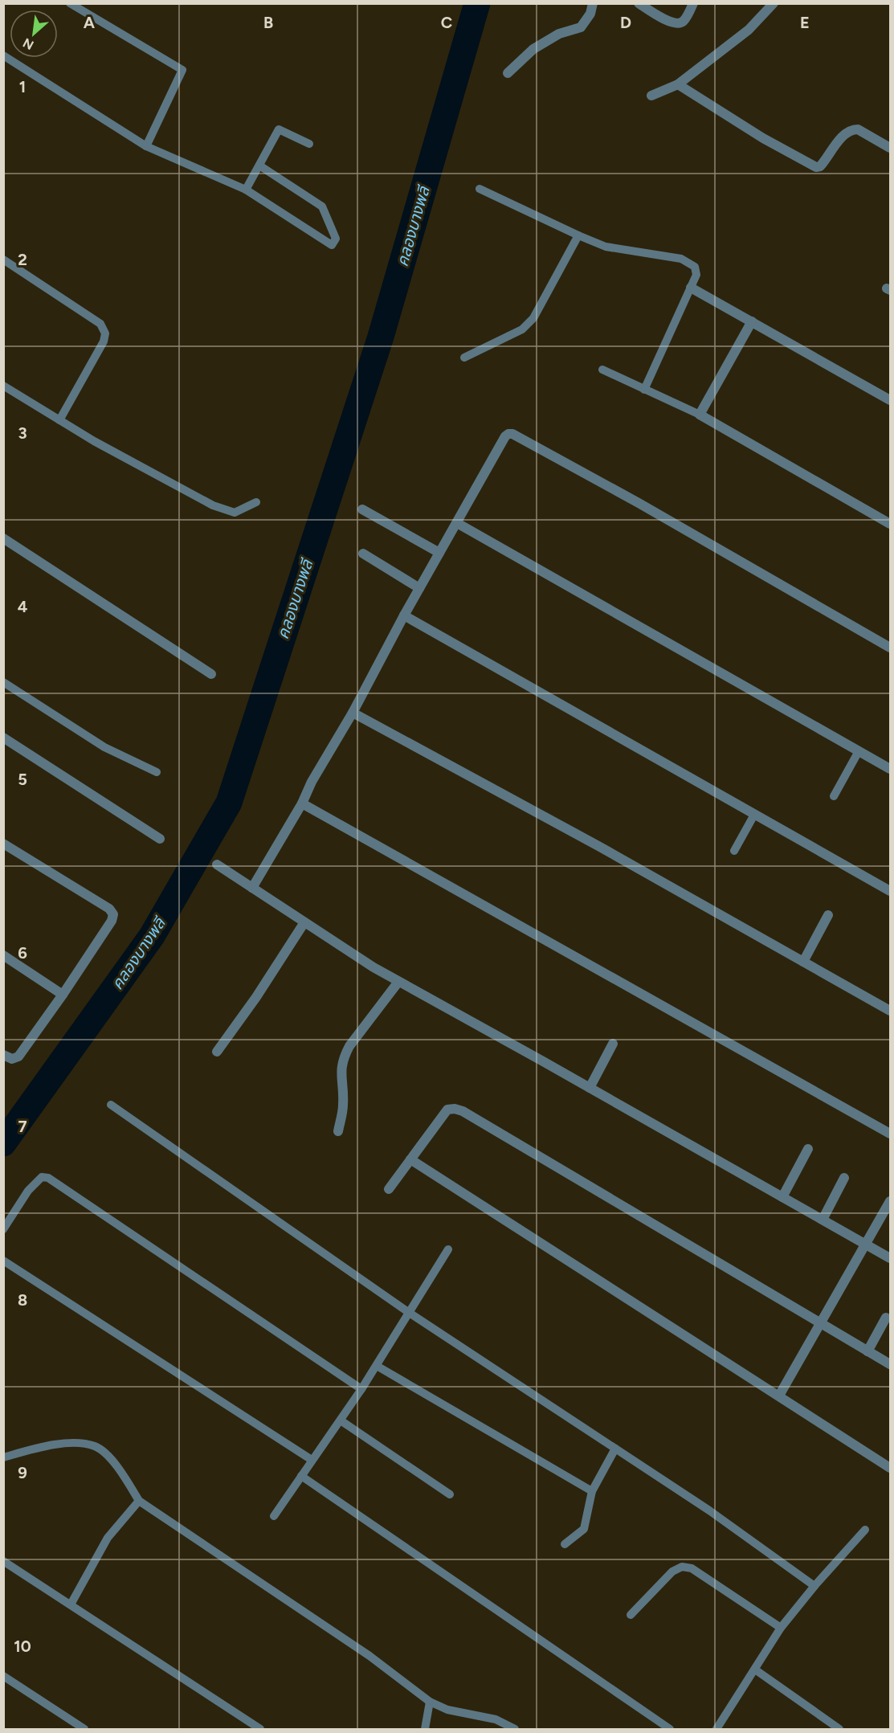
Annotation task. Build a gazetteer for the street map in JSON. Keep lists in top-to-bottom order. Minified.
{"water":["คลองบางพลี"],"north":"bottom left","grid":{"columns":["A","B","C","D","E"],"rows":["1","2","3","4","5","6","7","8","9","10"]}}
